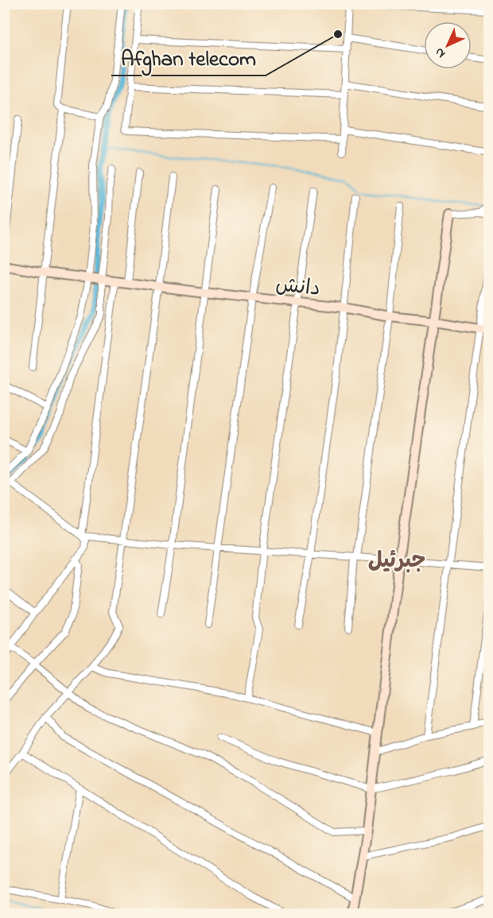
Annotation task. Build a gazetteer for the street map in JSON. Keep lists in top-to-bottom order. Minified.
{"streets":{"street":["دانش"]},"districts":["جبرئیل"],"places":["Afghan telecom"],"north":"bottom left"}
